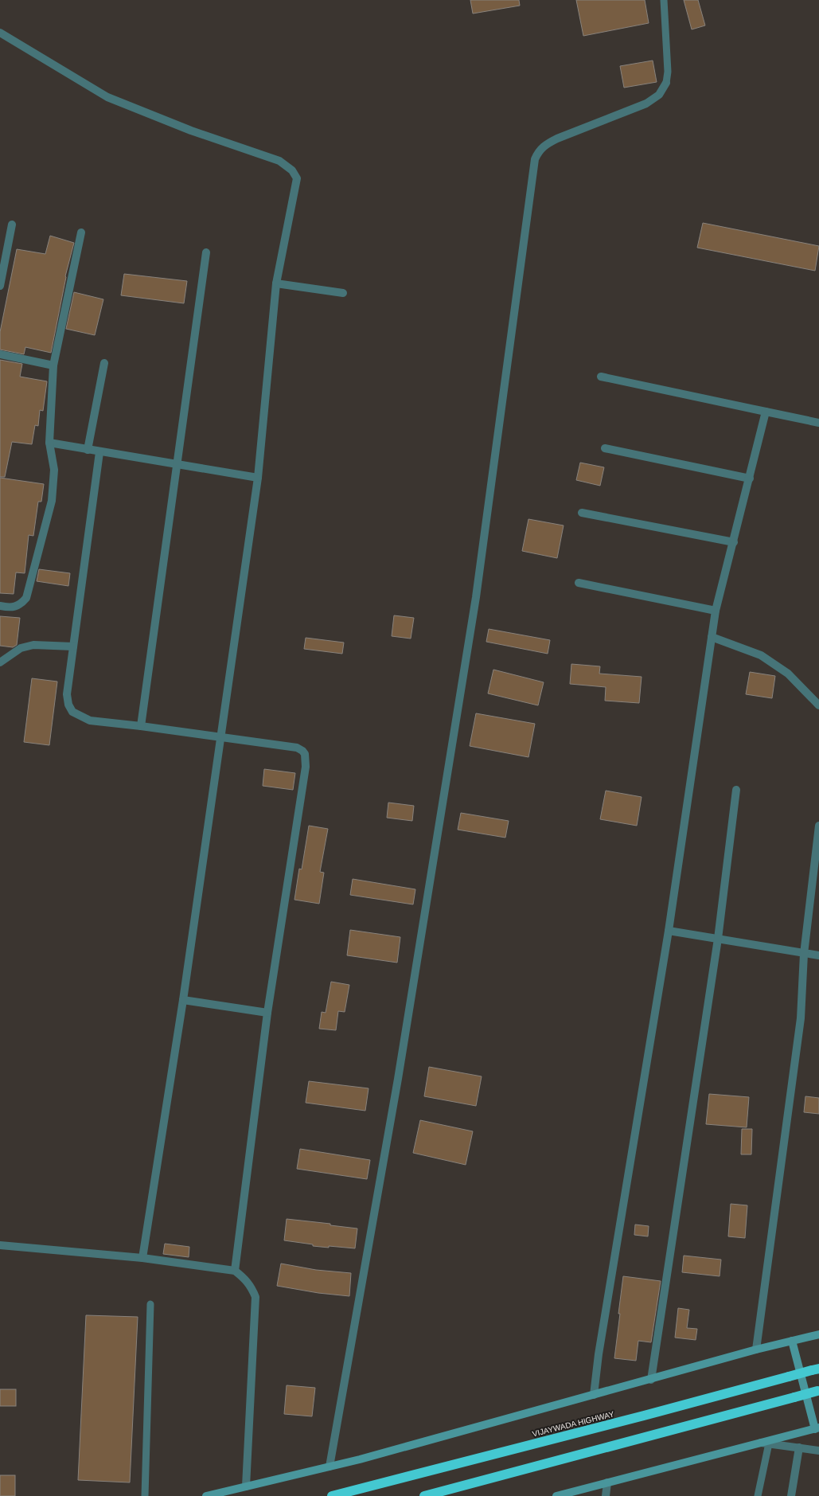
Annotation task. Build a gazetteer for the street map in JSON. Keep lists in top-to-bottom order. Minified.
{"streets":{"highway":["VIJAYWADA HIGHWAY"]}}
